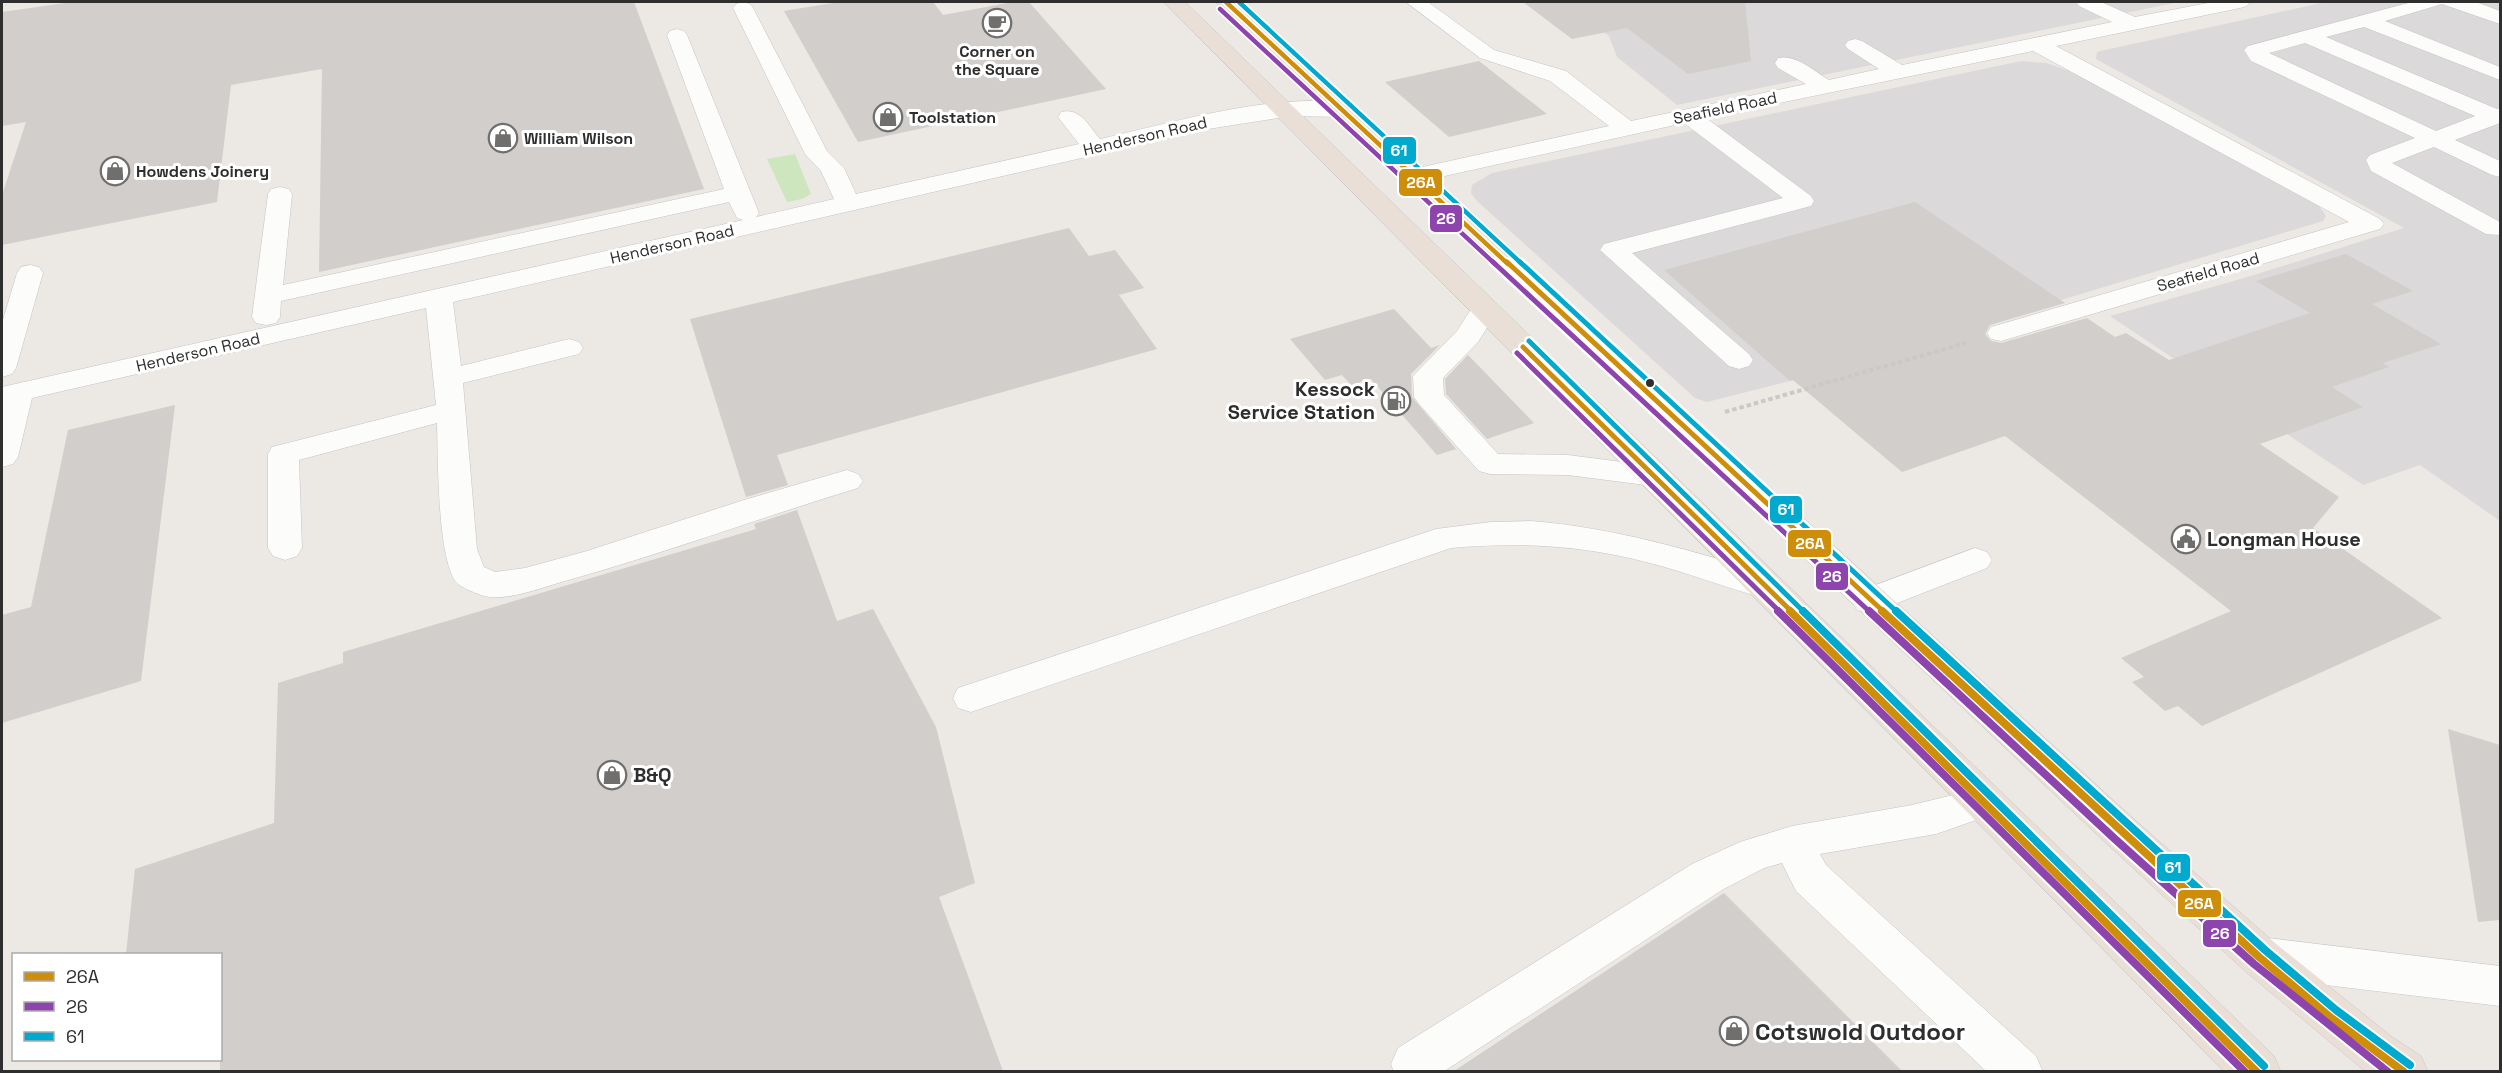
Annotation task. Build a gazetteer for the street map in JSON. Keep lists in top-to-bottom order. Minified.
{"streets":{"street":["Seafield Road","Henderson Road"]},"places":{"cafe":["Corner on the Square"],"shop":["Toolstation","William Wilson","Howdens Joinery","B&Q","Cotswold Outdoor"],"fuel station":["Kessock Service Station"],"public building":["Longman House"]},"lines":["transit line 26A","transit line 61","transit line 26"],"legend":["26A","26","61"]}
